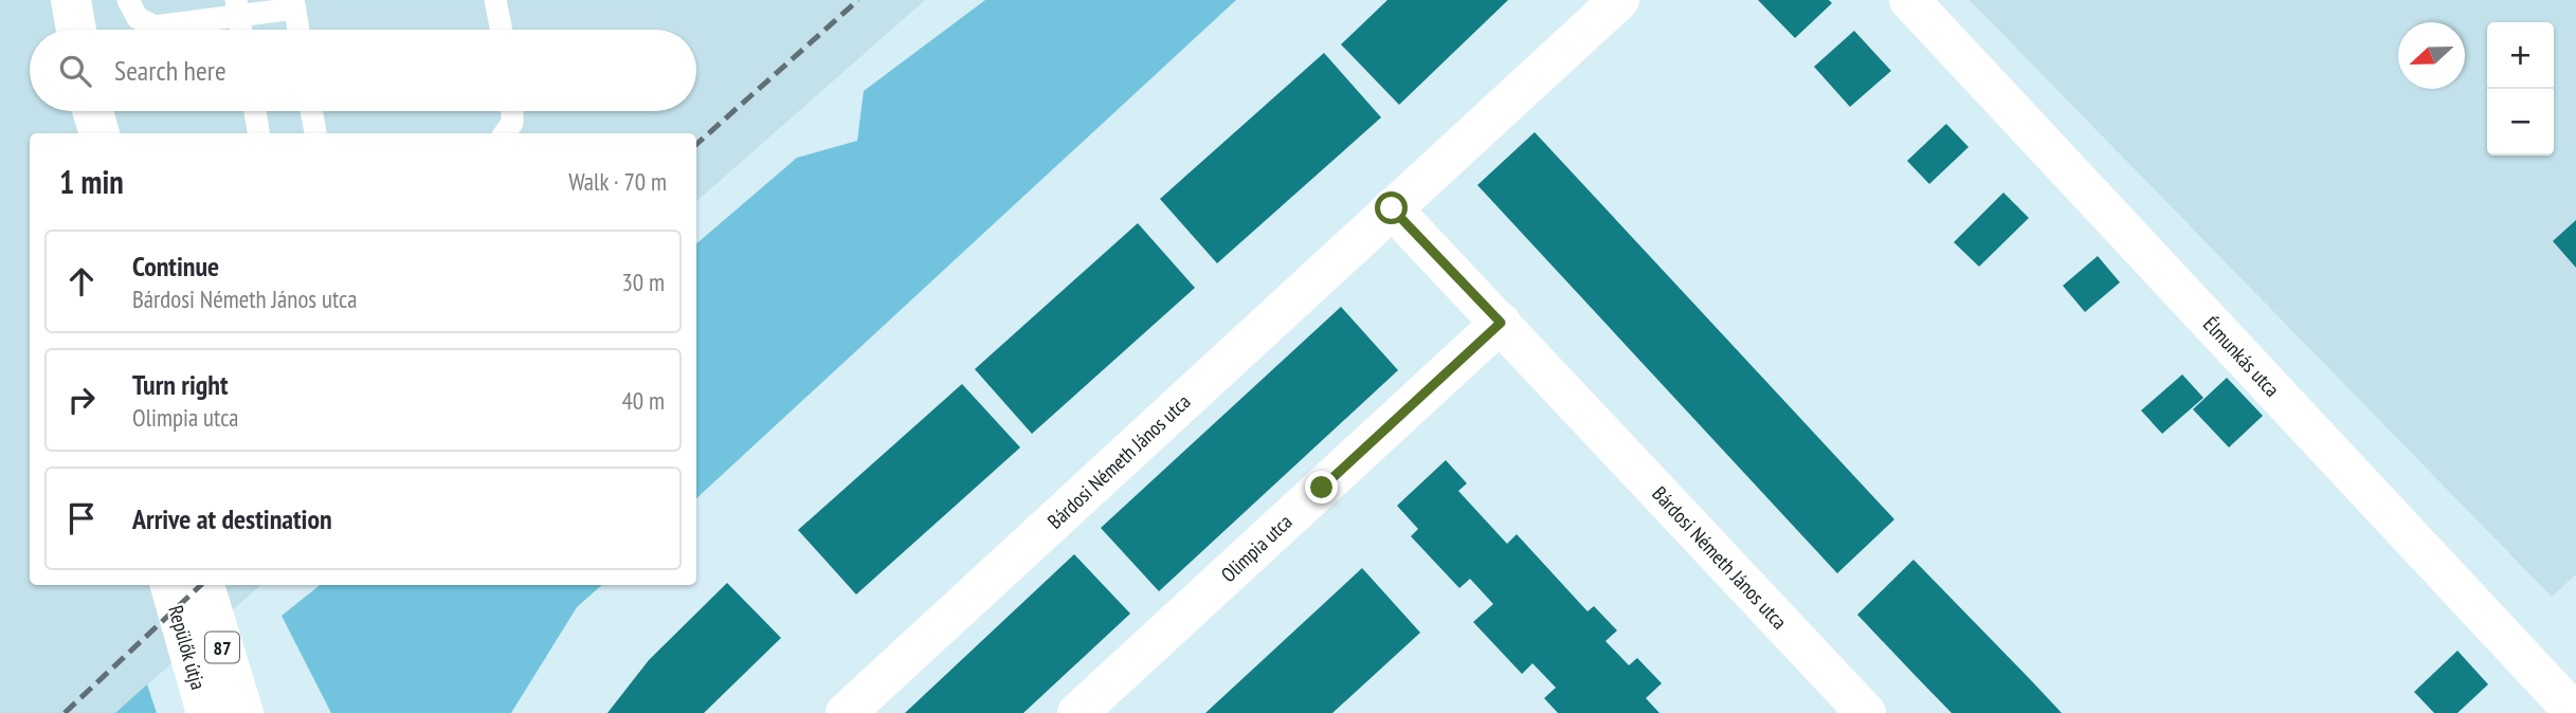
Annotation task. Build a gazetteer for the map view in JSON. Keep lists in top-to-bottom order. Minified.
{"streets":{"street":["Élmunkás utca","Bárdosi Németh János utca","Olimpia utca","Repülők útja","87"]},"crossings":[["Bárdosi Németh János utca","Olimpia utca"]],"north":"left","page":{"map_buttons":["+","−"],"search":"Search here","heading":["1 min","Walk · 70 m"],"list":[["Continue","Bárdosi Németh János utca","30 m"],["Turn right","Olimpia utca","40 m"],"Arrive at destination"]}}
